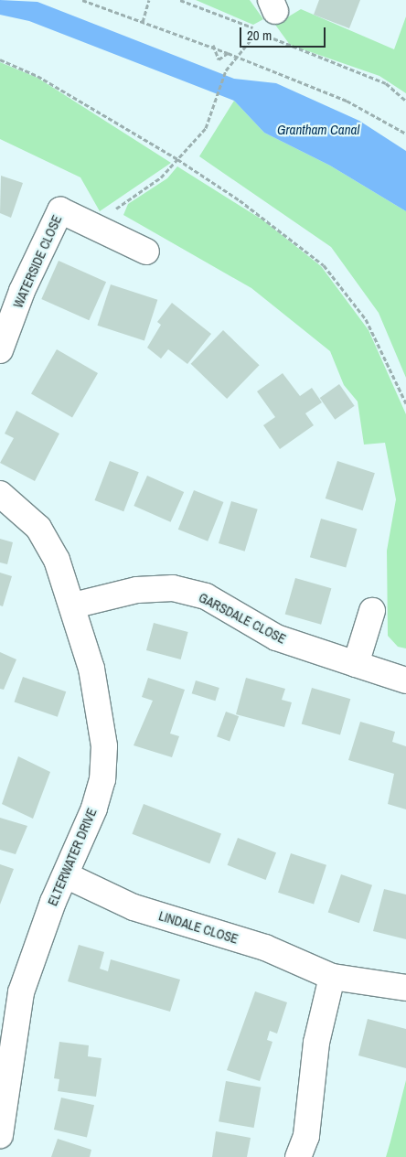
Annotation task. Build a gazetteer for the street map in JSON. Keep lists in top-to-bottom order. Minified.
{"streets":{"street":["WATERSIDE CLOSE","GARSDALE CLOSE","ELTERWATER DRIVE","LINDALE CLOSE"]},"crossings":[["GARSDALE CLOSE","ELTERWATER DRIVE"],["ELTERWATER DRIVE","LINDALE CLOSE"]],"water":["Grantham Canal"],"scale_bar":"20 m"}
